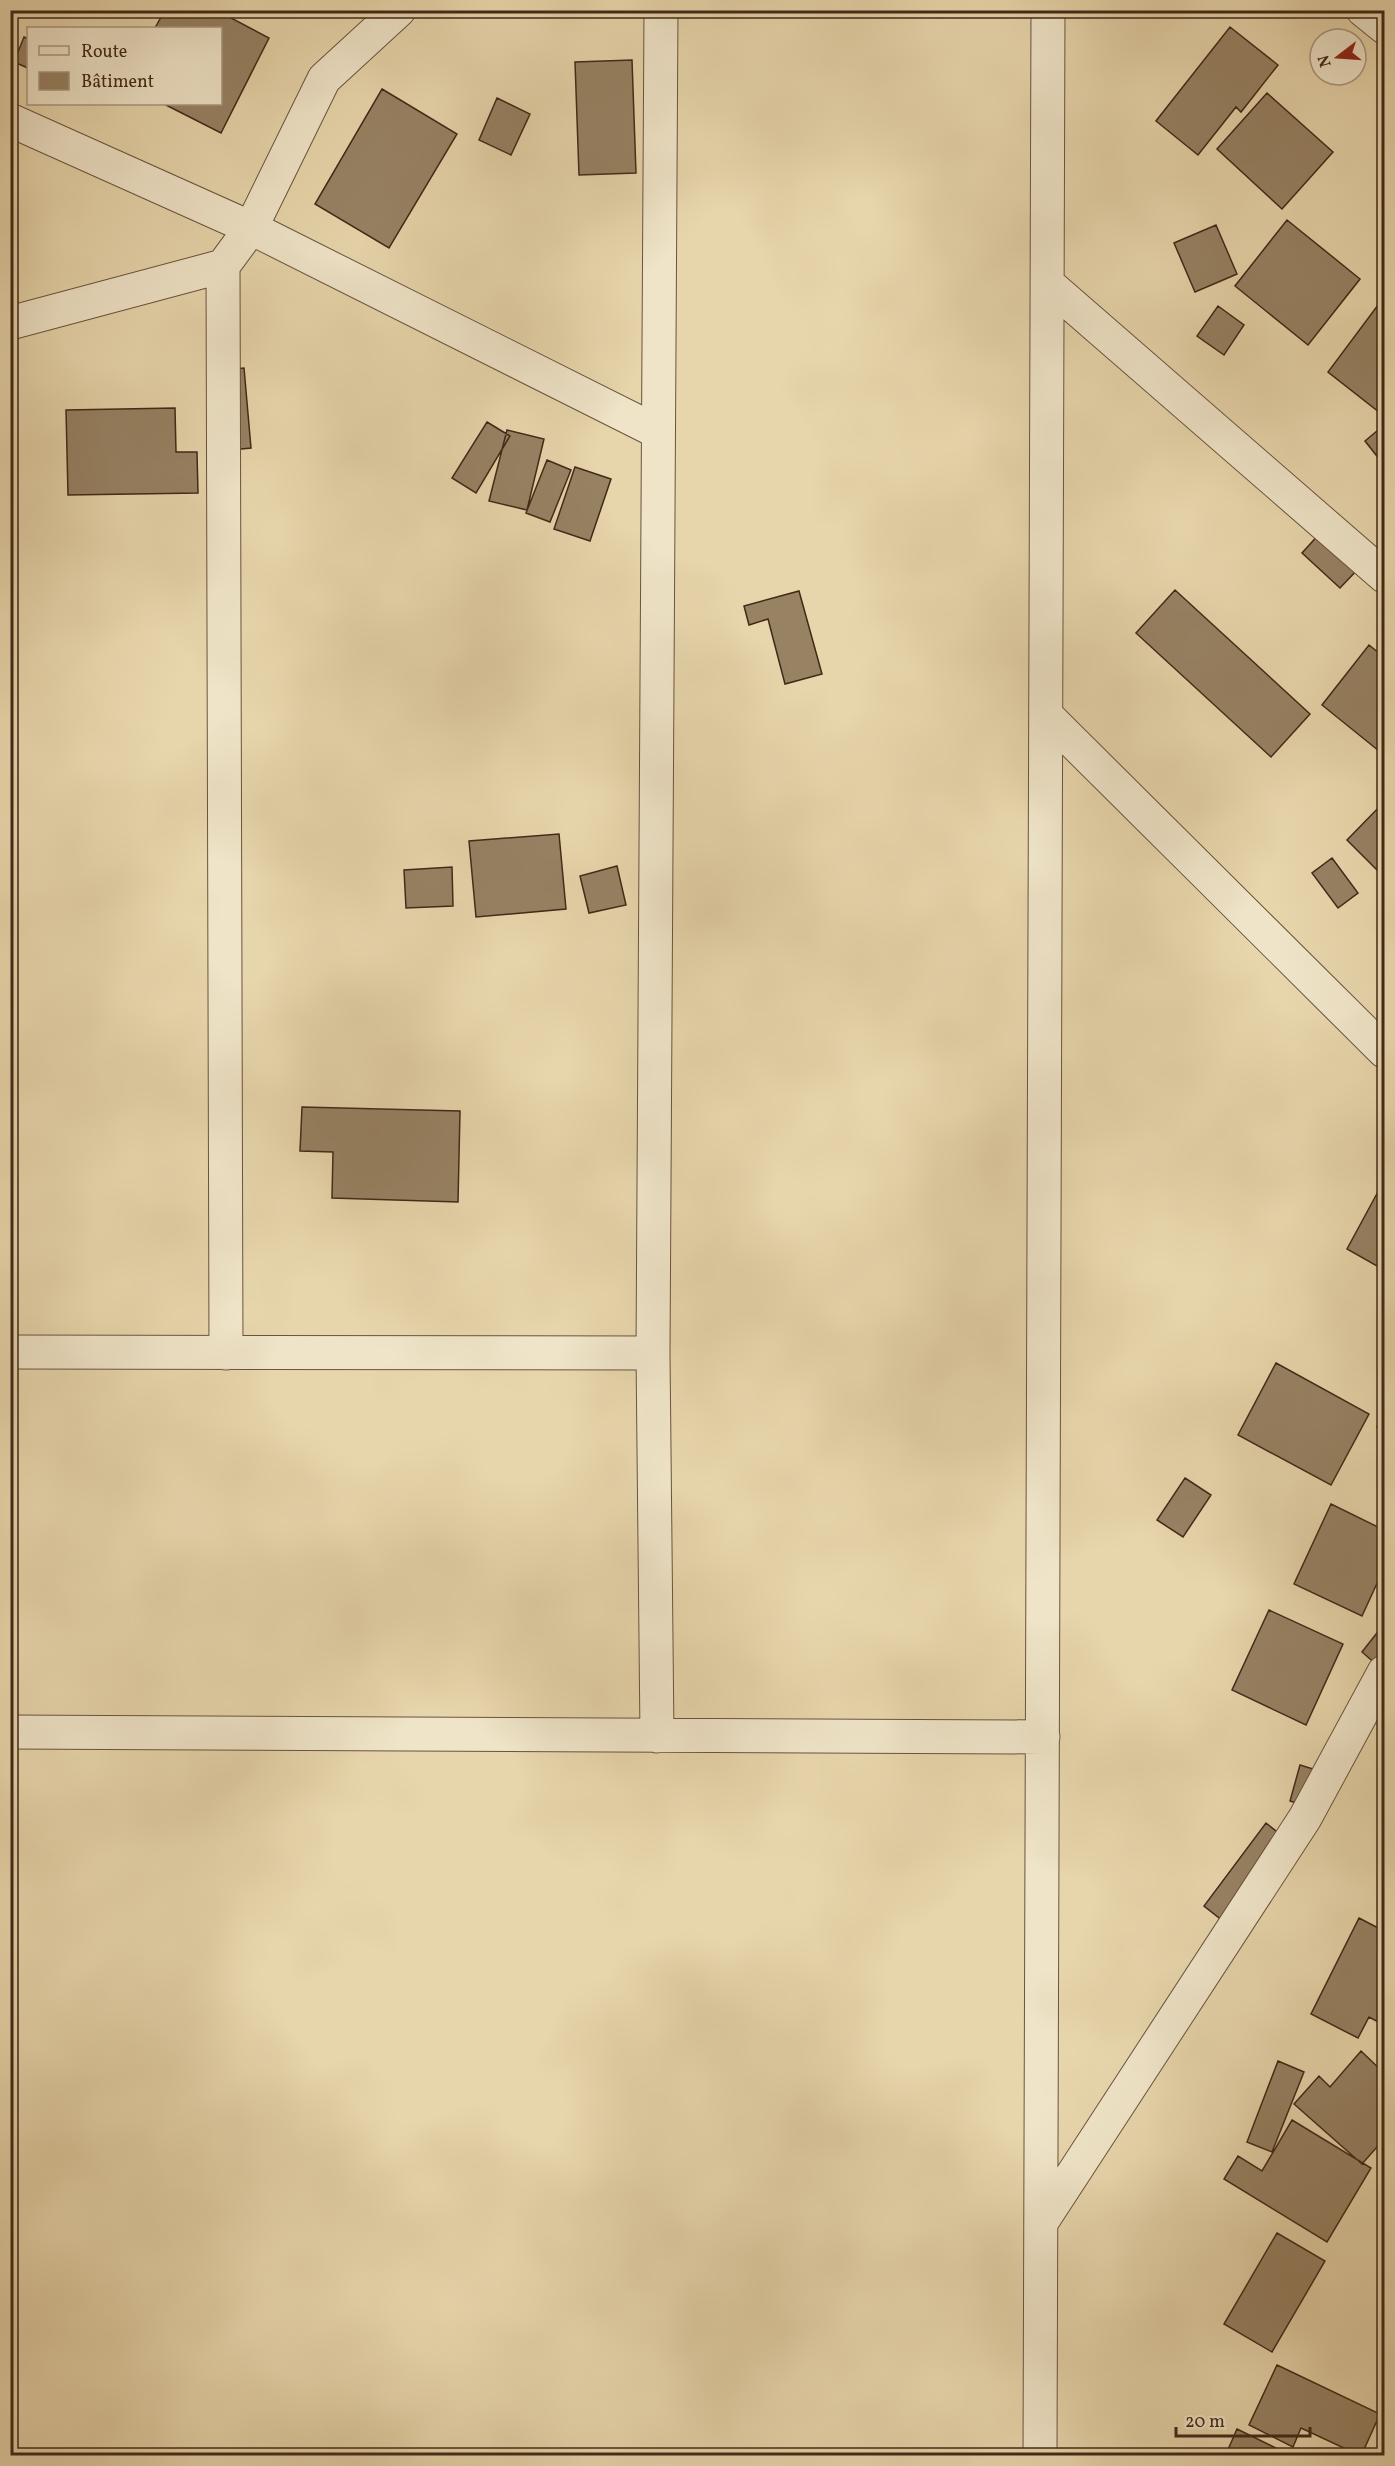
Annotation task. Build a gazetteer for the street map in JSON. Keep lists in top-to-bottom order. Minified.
{"legend":["Route","Bâtiment"],"scale_bar":"20 m","north":"left"}
